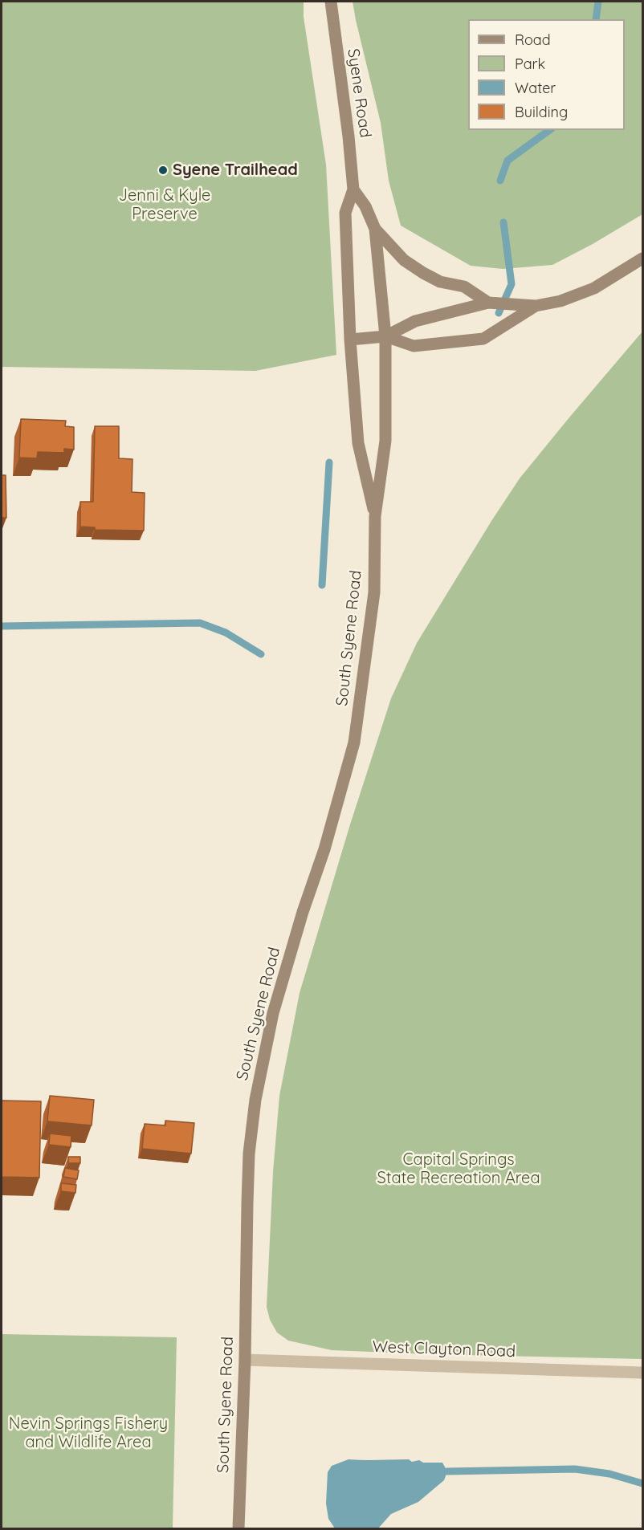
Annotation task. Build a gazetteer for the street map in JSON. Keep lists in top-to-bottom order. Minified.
{"streets":{"street":["Syene Road","South Syene Road","West Clayton Road"]},"crossings":[["Syene Road","South Syene Road"],["South Syene Road","West Clayton Road"]],"parks":["Jenni & Kyle Preserve","Capital Springs State Recreation Area","Nevin Springs Fishery and Wildlife Area"],"places":["Syene Trailhead"],"legend":["Road","Park","Water","Building"]}
